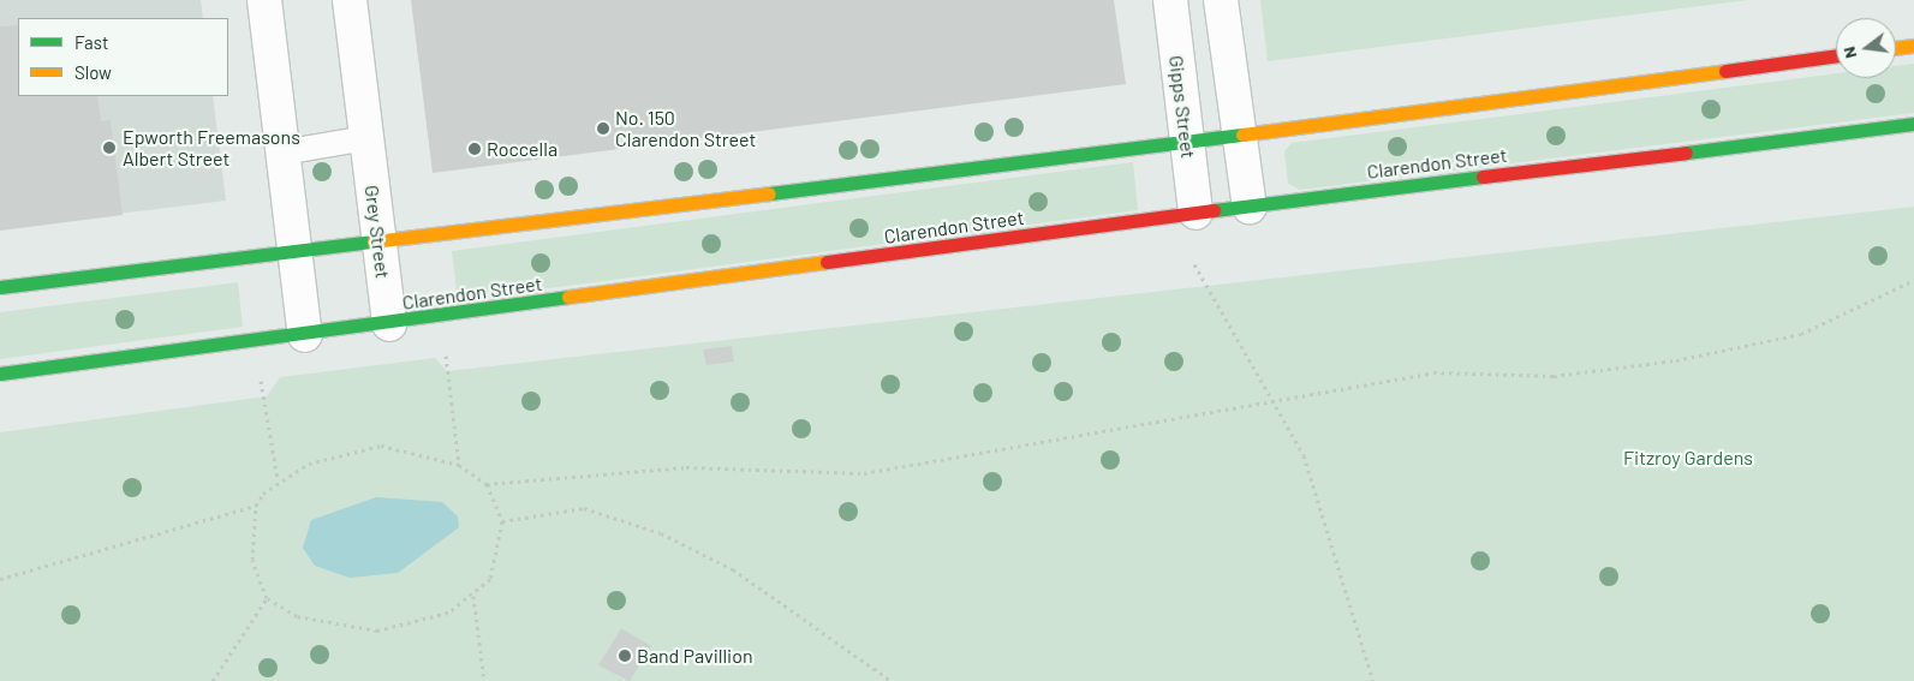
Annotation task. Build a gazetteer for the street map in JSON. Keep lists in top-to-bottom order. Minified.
{"streets":{"street":["Gipps Street","Clarendon Street","Grey Street"]},"crossings":[["Gipps Street","Clarendon Street"],["Clarendon Street","Grey Street"]],"parks":["Fitzroy Gardens"],"places":["No. 150 Clarendon Street","Epworth Freemasons Albert Street","Roccella","Band Pavillion"],"legend":["Fast","Slow"],"north":"left"}
